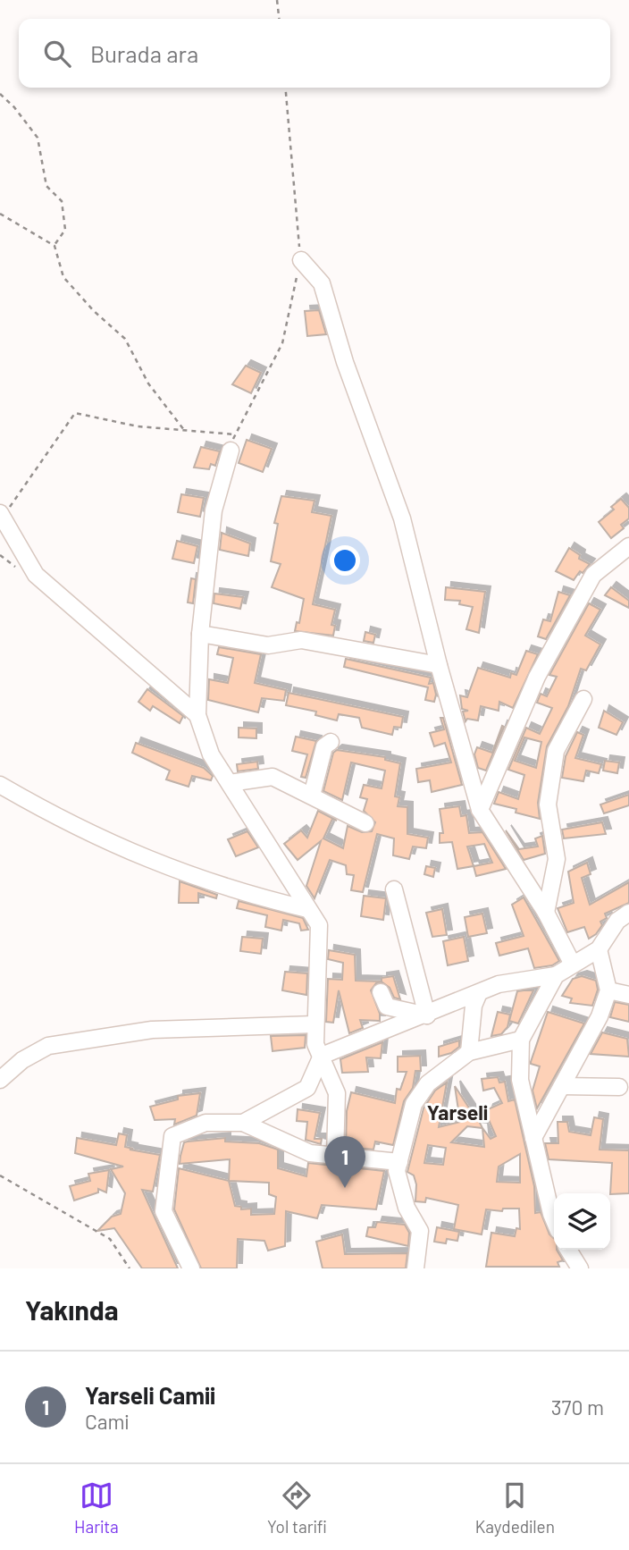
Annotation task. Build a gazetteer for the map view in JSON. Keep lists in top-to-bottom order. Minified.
{"districts":["Yarseli"],"page":{"search":"Burada ara","pins":"1","heading":"Yakında","list":[{"mark":"1","name":"Yarseli Camii","note":"Cami","value":"370 m"}],"nav":["Harita","Yol tarifi","Kaydedilen"]}}
